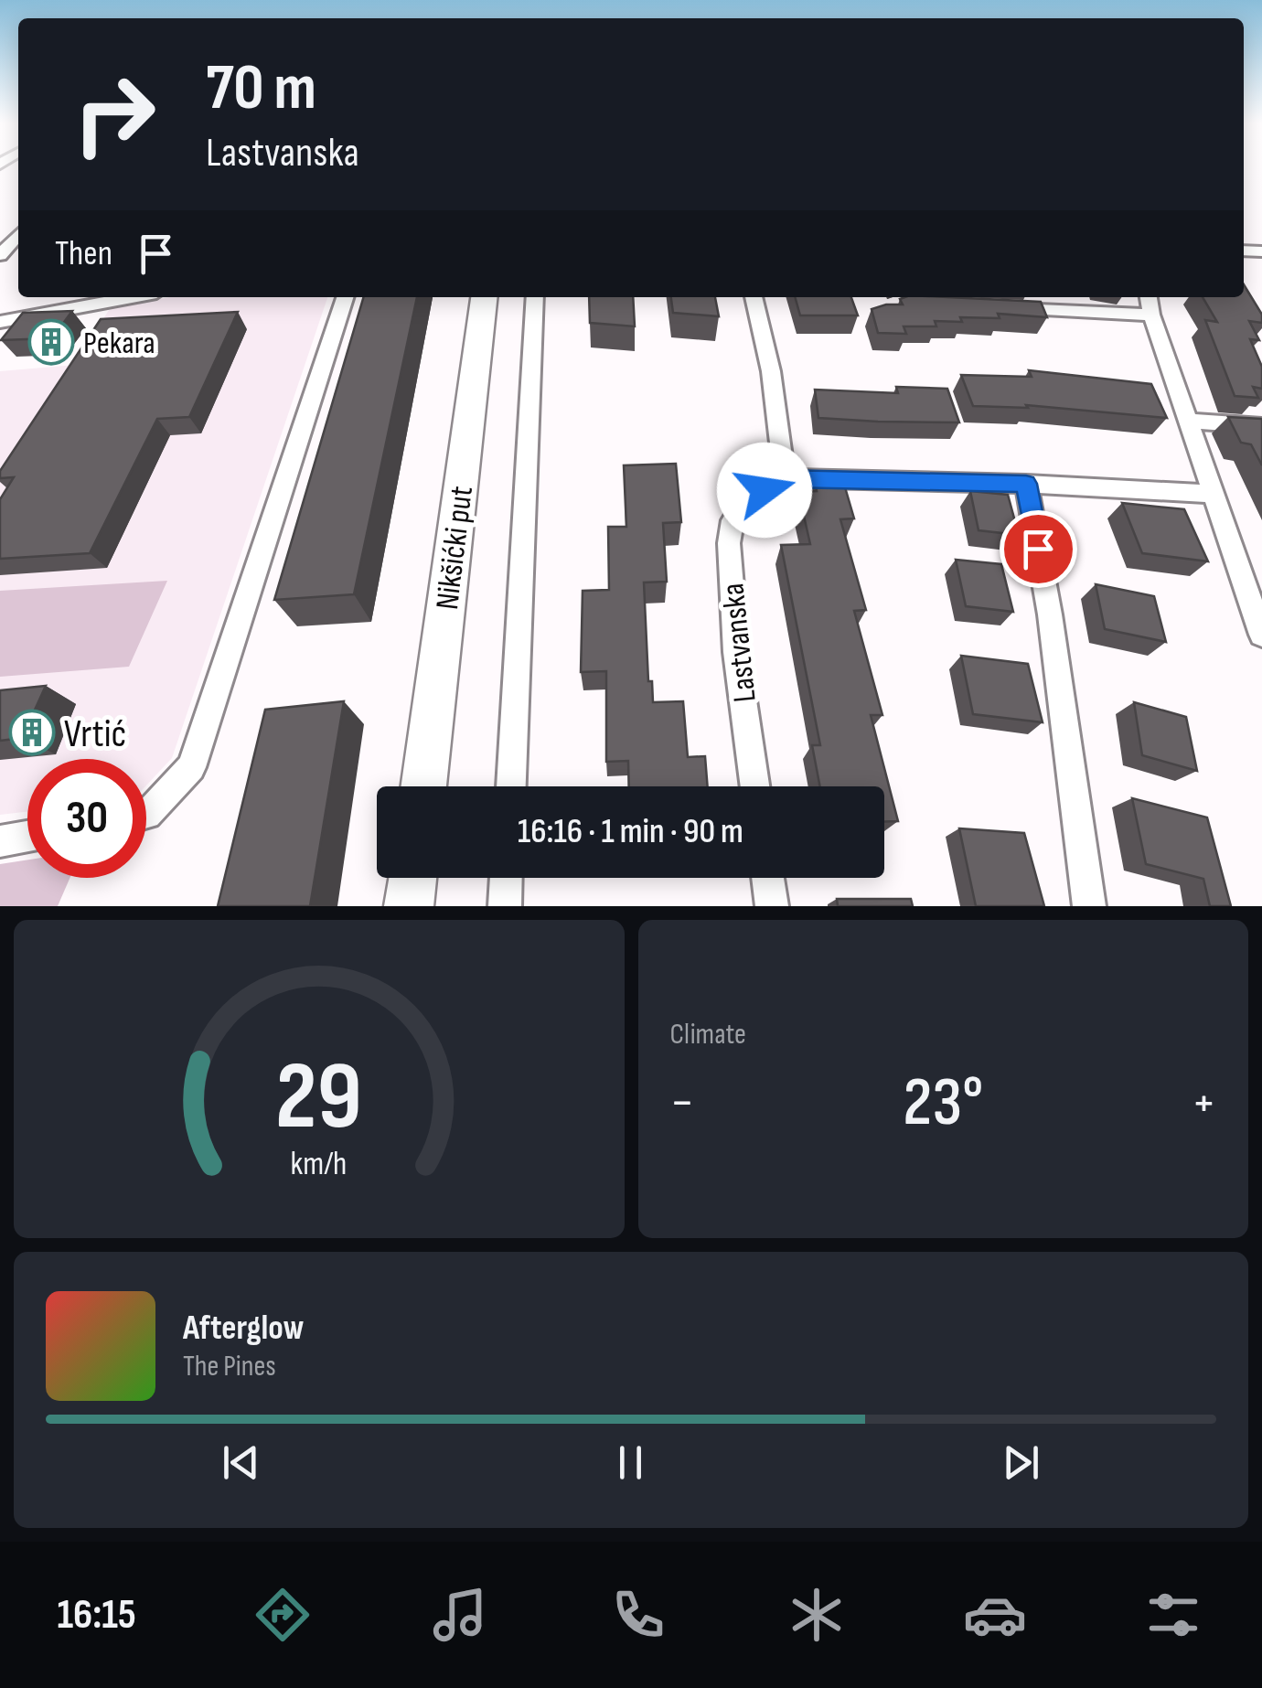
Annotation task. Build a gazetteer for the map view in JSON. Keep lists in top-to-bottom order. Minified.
{"streets":{"main road":["Nikšićki put"],"street":["Lastvanska"]},"places":{"building":["Pekara","Vrtić"]},"page":{"turn":["70 m","Lastvanska"],"then":"Then","limit":"30","trip":"16:16 · 1 min · 90 m","tile":"Climate","heat":["−","23°","+"],"song":["Afterglow","The Pines"],"tabs":"16:15","gauge":["29","km/h"]}}
